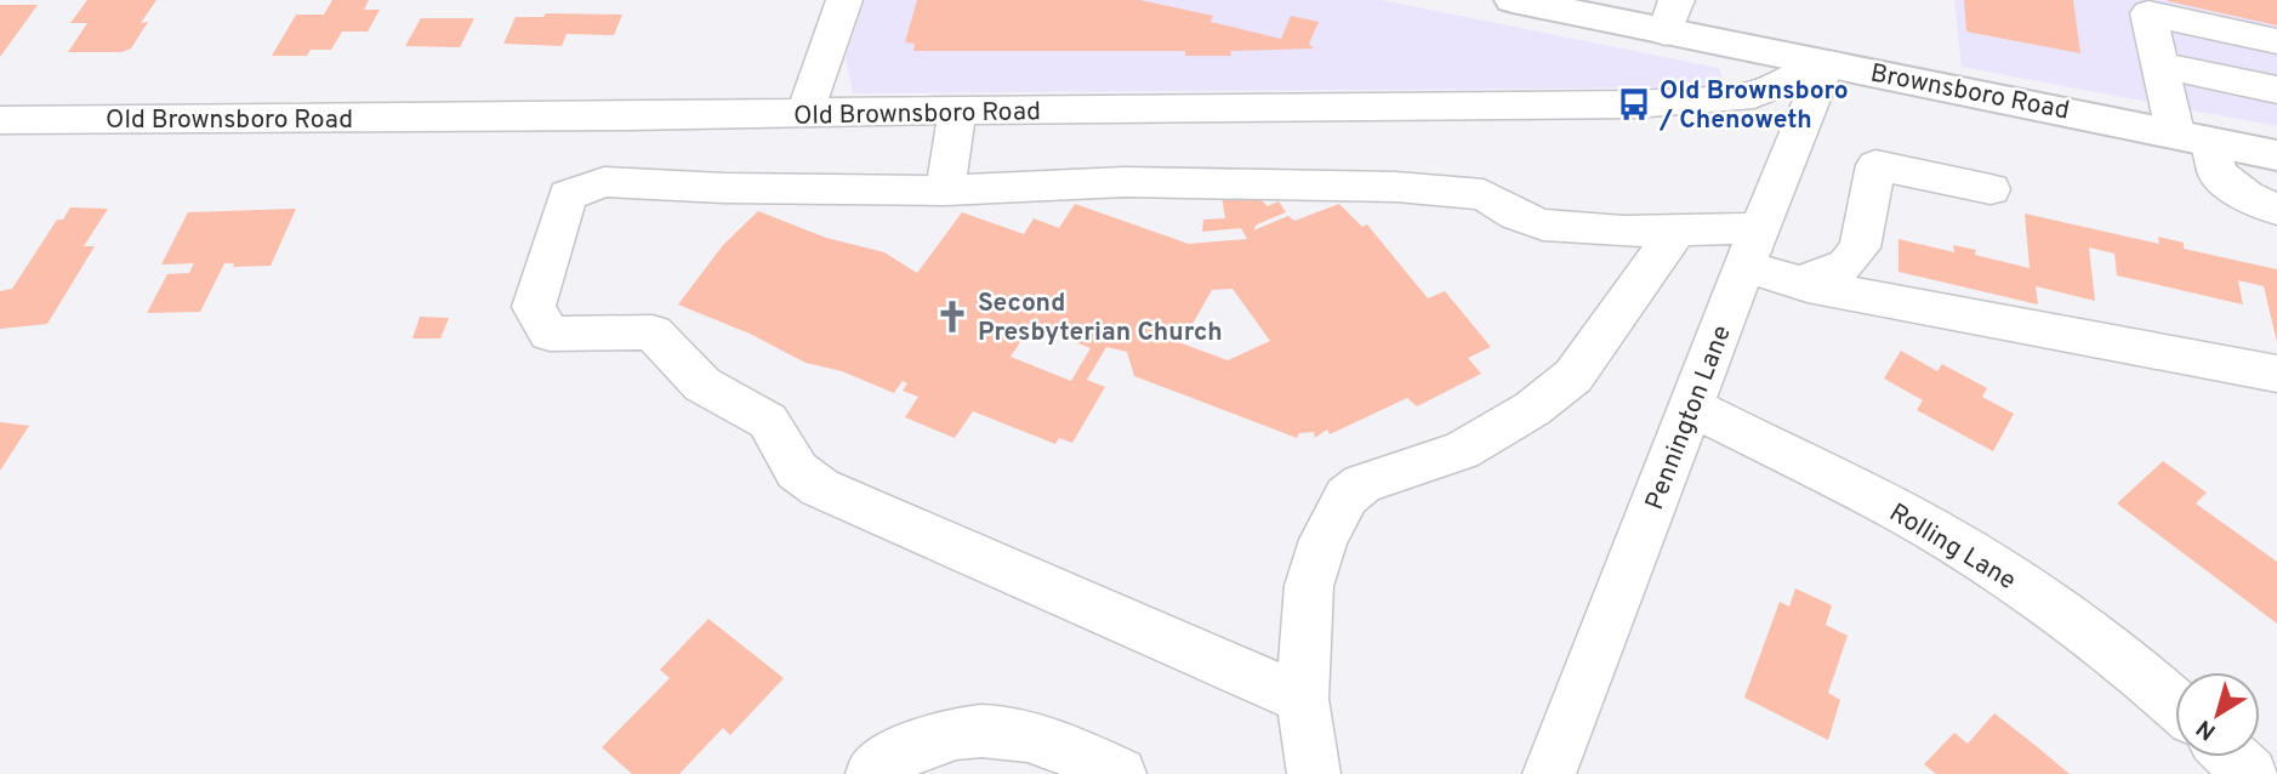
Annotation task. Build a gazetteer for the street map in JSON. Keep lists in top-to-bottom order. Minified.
{"streets":{"main road":["Brownsboro Road"],"street":["Old Brownsboro Road","Pennington Lane","Rolling Lane"]},"crossings":[["Brownsboro Road","Old Brownsboro Road"],["Brownsboro Road","Pennington Lane"],["Old Brownsboro Road","Pennington Lane"],["Pennington Lane","Rolling Lane"]],"places":{"bus stop":["Old Brownsboro / Chenoweth"],"church":["Second Presbyterian Church"]},"north":"bottom left"}
